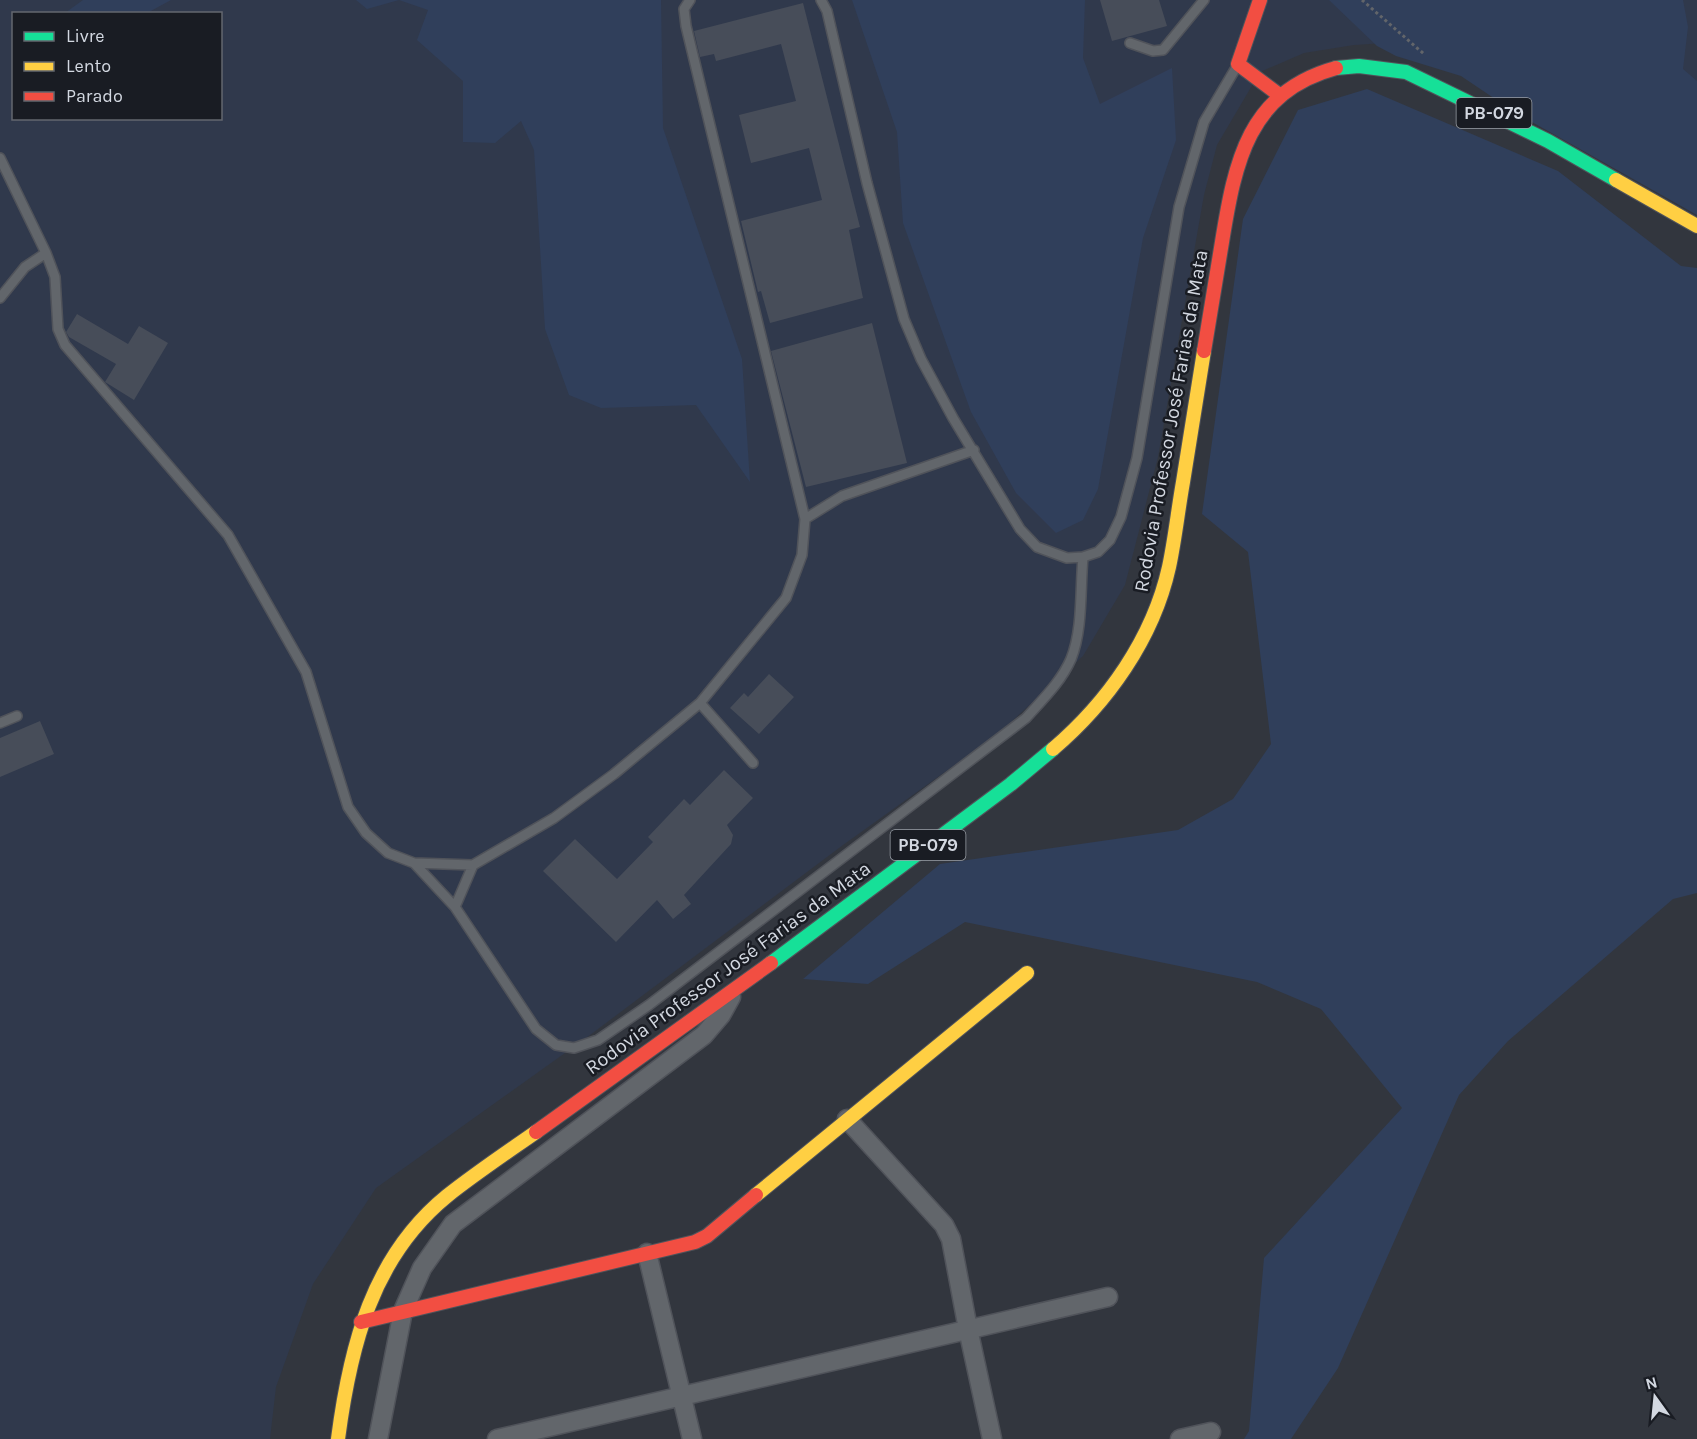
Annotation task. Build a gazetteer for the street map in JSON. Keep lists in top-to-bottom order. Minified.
{"streets":{"main road":["PB-079","Rodovia Professor José Farias da Mata"]},"crossings":[["PB-079","Rodovia Professor José Farias da Mata"]],"legend":["Livre","Lento","Parado"],"north":"top"}
